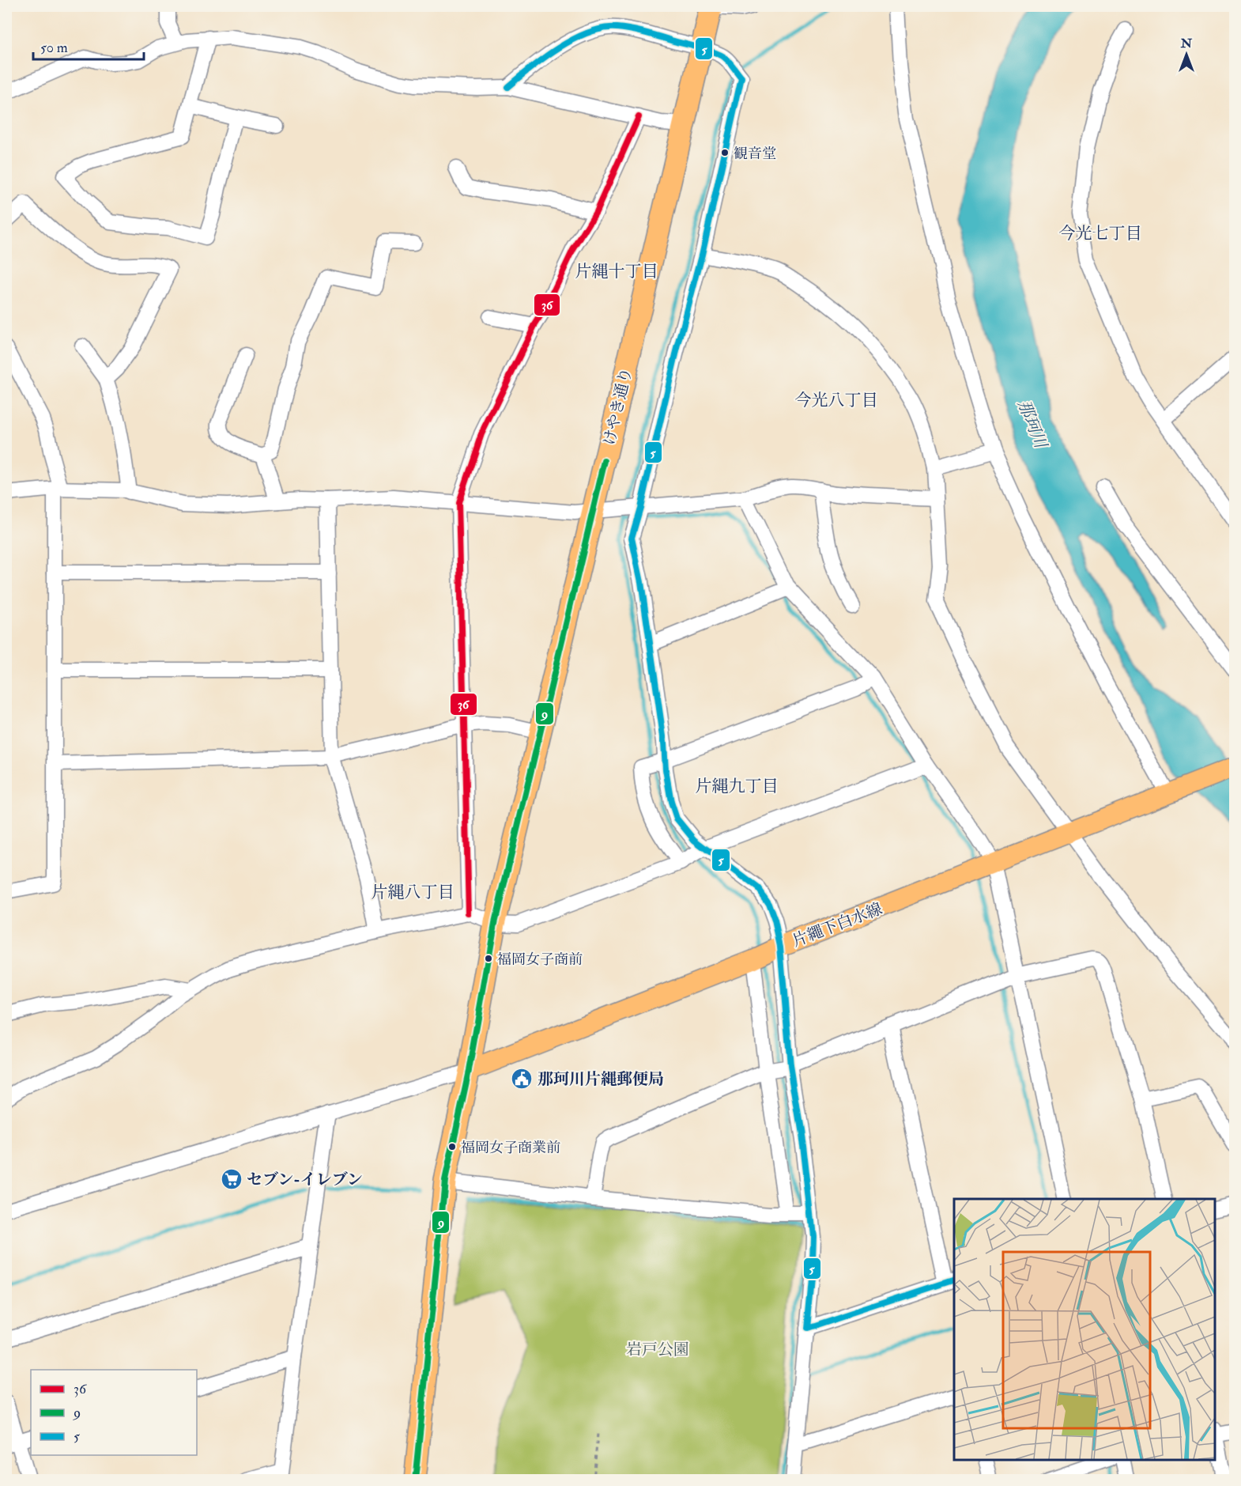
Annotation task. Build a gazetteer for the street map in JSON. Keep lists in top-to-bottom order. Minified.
{"streets":{"highway":["けやき通り"],"main road":["片繩下白水線"]},"crossings":[["けやき通り","片繩下白水線"]],"districts":["今光七丁目","片縄十丁目","今光八丁目","片縄九丁目","片縄八丁目"],"water":["那珂川"],"parks":["岩戸公園"],"places":{"other":["観音堂","福岡女子商前","福岡女子商業前"],"public building":["那珂川片縄郵便局"],"supermarket":["セブン-イレブン"]},"lines":["transit line 5","transit line 36","transit line 9"],"legend":["36","9","5"],"scale_bar":"50 m","north":"top"}
